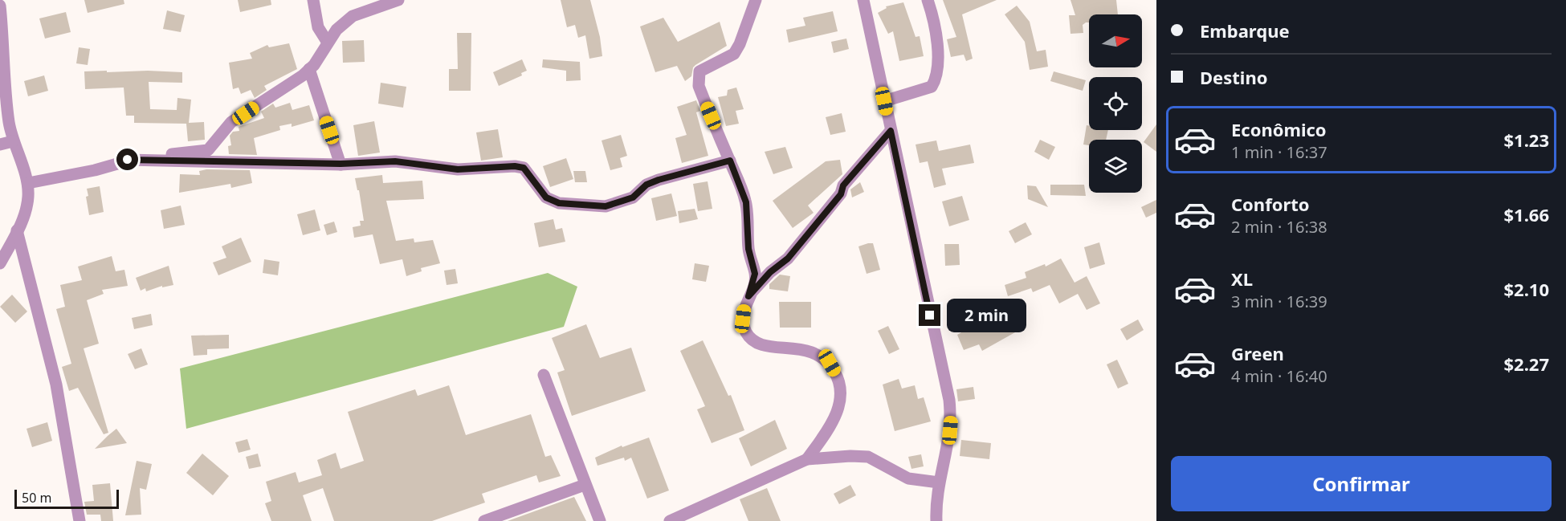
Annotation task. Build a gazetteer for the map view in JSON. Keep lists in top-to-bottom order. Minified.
{"scale_bar":"50 m","north":"right","page":{"banner":["Embarque","Destino"],"list":[{"name":"Econômico","note":"1 min · 16:37","value":"$1.23"},{"name":"Conforto","note":"2 min · 16:38","value":"$1.66"},{"name":"XL","note":"3 min · 16:39","value":"$2.10"},{"name":"Green","note":"4 min · 16:40","value":"$2.27"}],"bubble":"2 min","buttons":"Confirmar","scale":"50 m"}}
